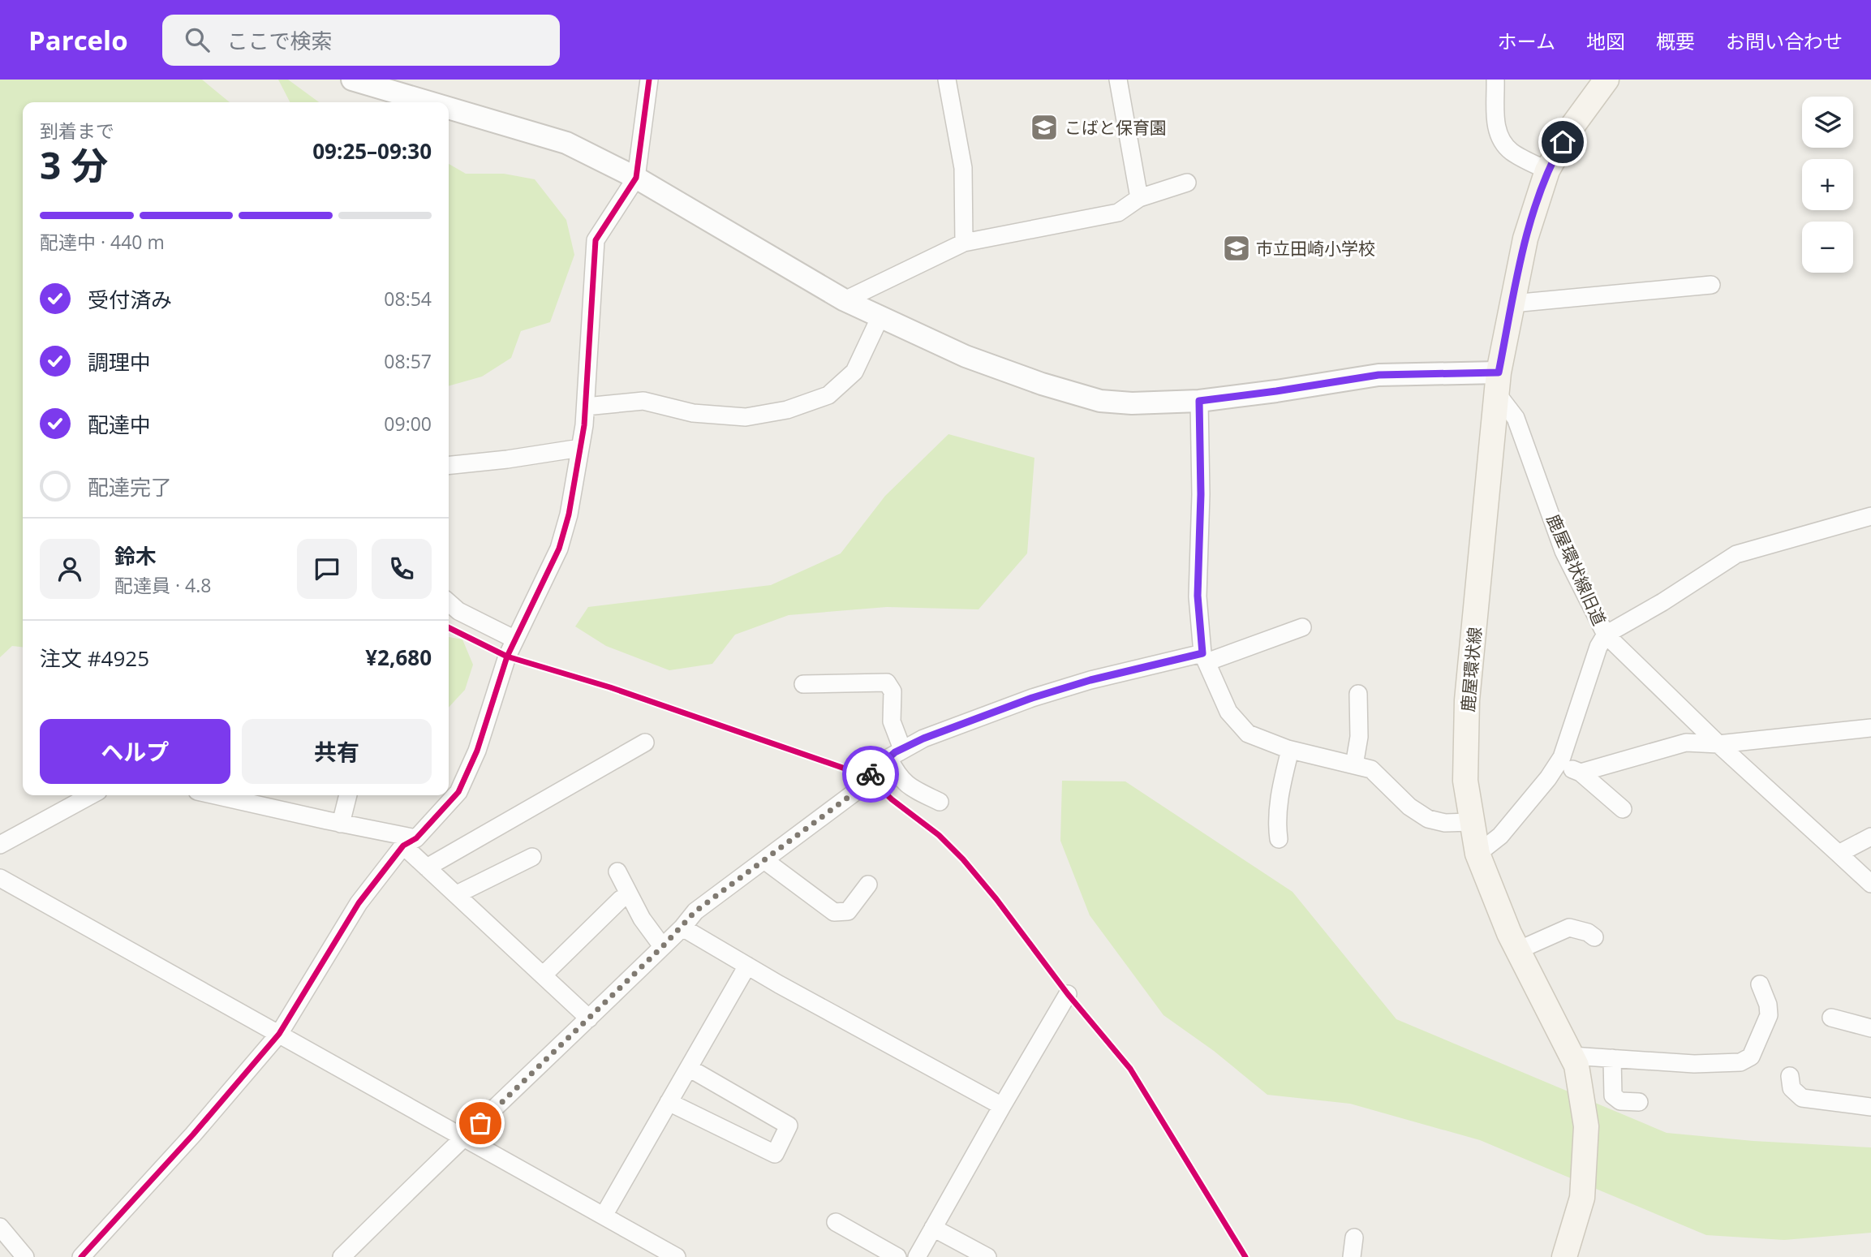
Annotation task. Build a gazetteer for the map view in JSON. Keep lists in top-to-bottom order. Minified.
{"streets":{"main road":["鹿屋環状線"],"street":["鹿屋環状線旧道"]},"crossings":[["鹿屋環状線旧道","鹿屋環状線"]],"places":{"school or university":["こばと保育園","市立田崎小学校"]},"page":{"header":"Parcelo","search":"ここで検索","nav":["ホーム","地図","概要","お問い合わせ"],"map_buttons":["+","−"],"heading":["3 分","到着まで","09:25–09:30"],"panel":["鈴木","配達員 · 4.8","注文 #4925","¥2,680"],"bar":"配達中 · 440 m","list":[["受付済み","08:54"],["調理中","08:57"],["配達中","09:00"],"配達完了"],"buttons":["ヘルプ","共有"]}}
